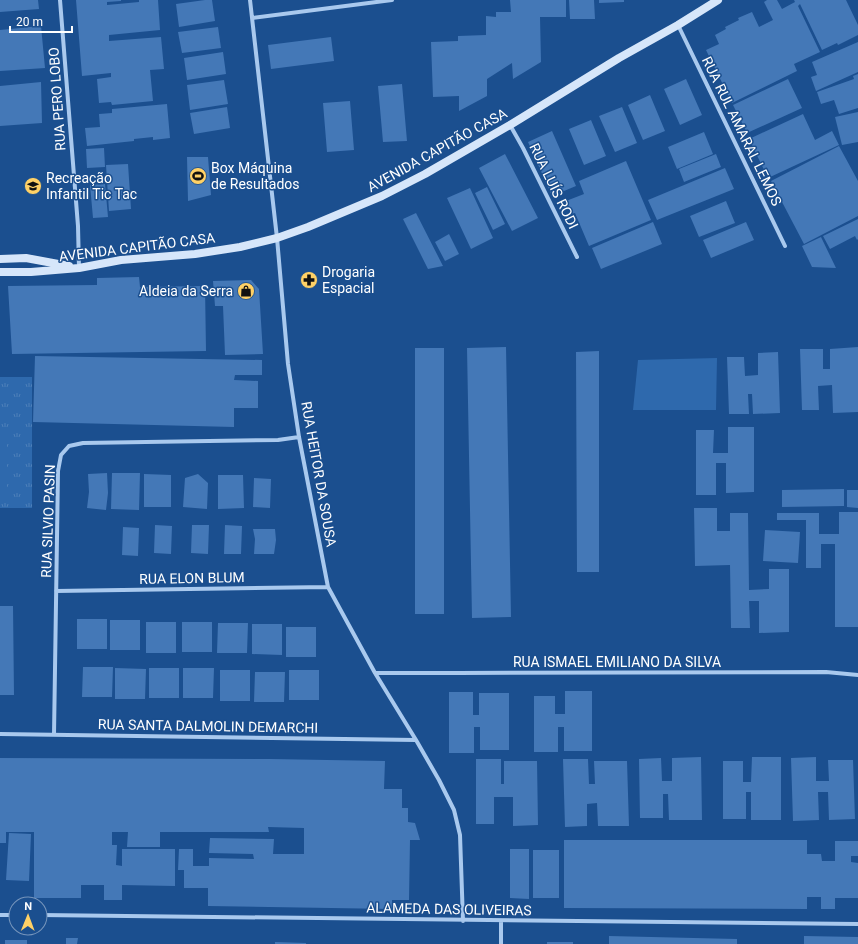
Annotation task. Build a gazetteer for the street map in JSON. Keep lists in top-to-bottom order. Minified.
{"streets":{"main road":["AVENIDA CAPITÃO CASA"],"street":["RUA PERO LOBO","RUA RUL AMARAL LEMOS","RUA LUÍS RODI","RUA HEITOR DA SOUSA","RUA SILVIO PASIN","RUA ELON BLUM","RUA ISMAEL EMILIANO DA SILVA","RUA SANTA DALMOLIN DEMARCHI","ALAMEDA DAS OLIVEIRAS"]},"crossings":[["RUA PERO LOBO","AVENIDA CAPITÃO CASA"],["RUA RUL AMARAL LEMOS","AVENIDA CAPITÃO CASA"],["AVENIDA CAPITÃO CASA","RUA LUÍS RODI"],["AVENIDA CAPITÃO CASA","RUA HEITOR DA SOUSA"],["RUA HEITOR DA SOUSA","RUA SILVIO PASIN"],["RUA HEITOR DA SOUSA","RUA ELON BLUM"],["RUA HEITOR DA SOUSA","RUA ISMAEL EMILIANO DA SILVA"],["RUA HEITOR DA SOUSA","RUA SANTA DALMOLIN DEMARCHI"],["RUA HEITOR DA SOUSA","ALAMEDA DAS OLIVEIRAS"],["RUA SILVIO PASIN","RUA ELON BLUM"],["RUA SILVIO PASIN","RUA SANTA DALMOLIN DEMARCHI"]],"places":{"sports":["Box Máquina de Resultados"],"school or university":["Recreação Infantil Tic Tac"],"pharmacy":["Drogaria Espacial"],"shop":["Aldeia da Serra"]},"scale_bar":"20 m","north":"top"}
